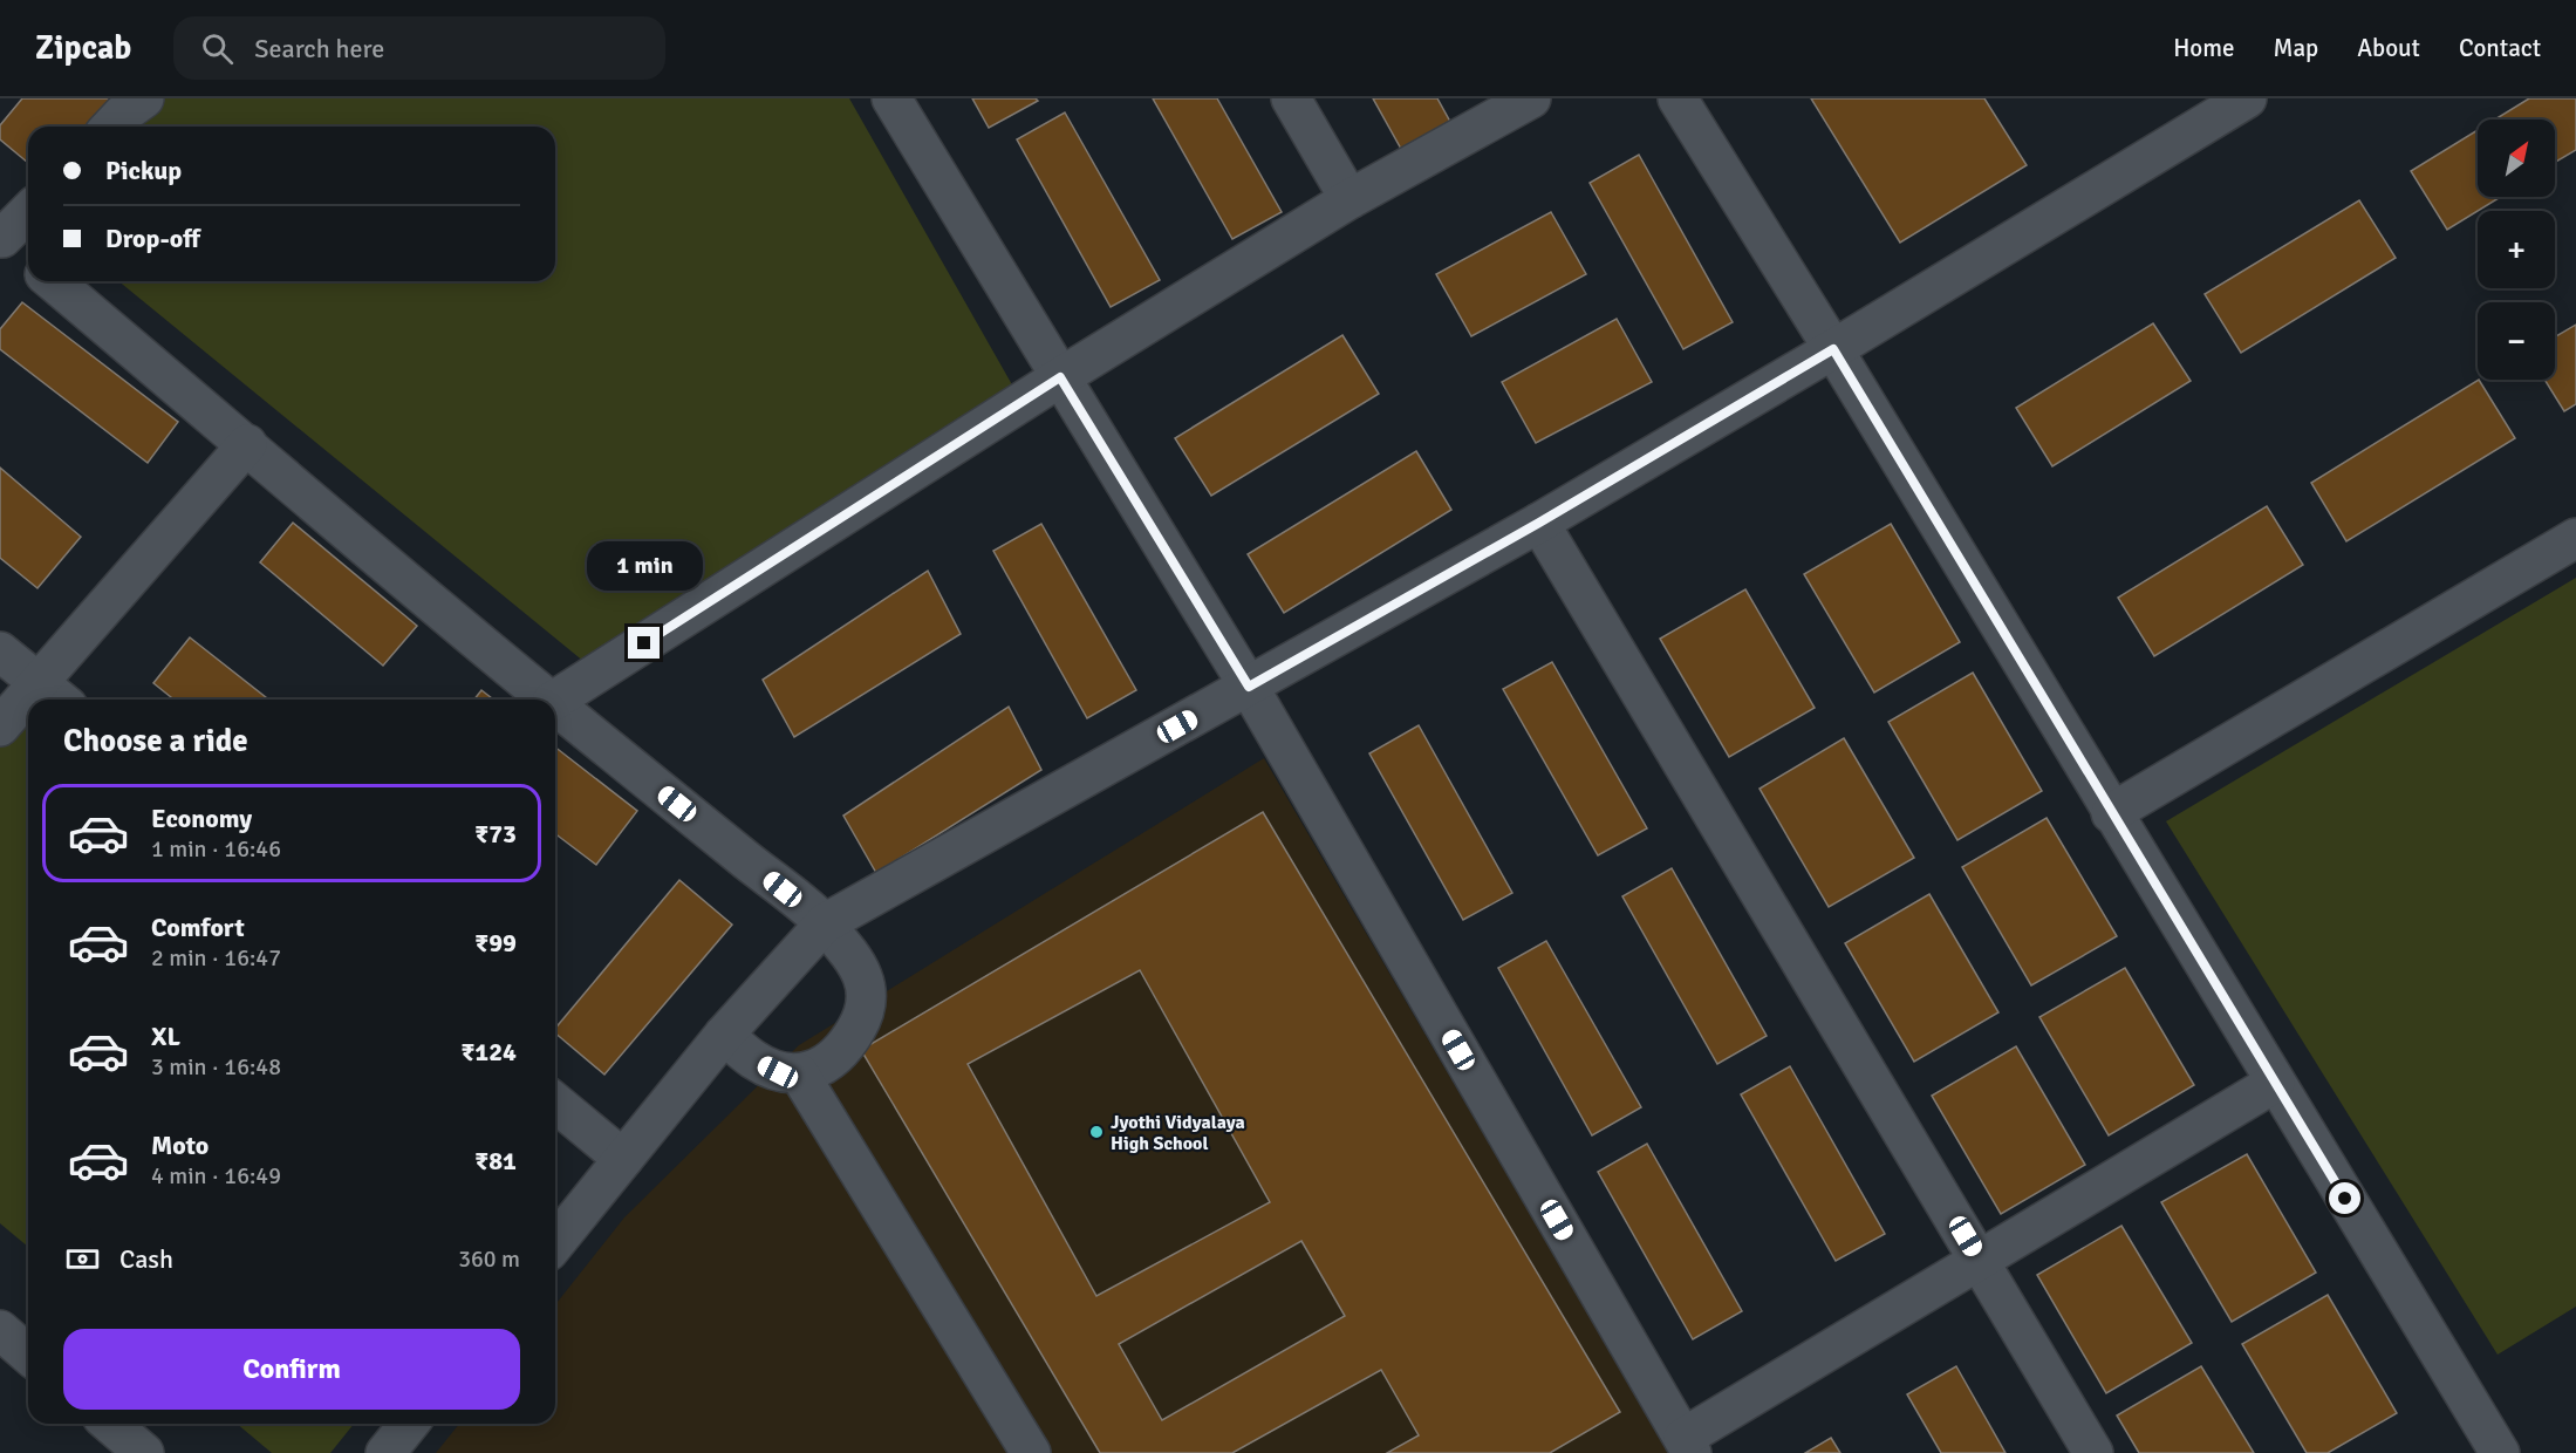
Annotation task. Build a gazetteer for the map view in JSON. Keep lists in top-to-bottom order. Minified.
{"places":["Jyothi Vidyalaya High School"],"north":"top right","page":{"header":"Zipcab","search":"Search here","nav":["Home","Map","About","Contact"],"map_buttons":["+","−"],"banner":["Pickup","Drop-off"],"bubble":"1 min","heading":"Choose a ride","list":[{"name":"Economy","note":"1 min · 16:46","value":"₹73"},{"name":"Comfort","note":"2 min · 16:47","value":"₹99"},{"name":"XL","note":"3 min · 16:48","value":"₹124"},{"name":"Moto","note":"4 min · 16:49","value":"₹81"}],"pay":["Cash","360 m"],"buttons":"Confirm"}}
